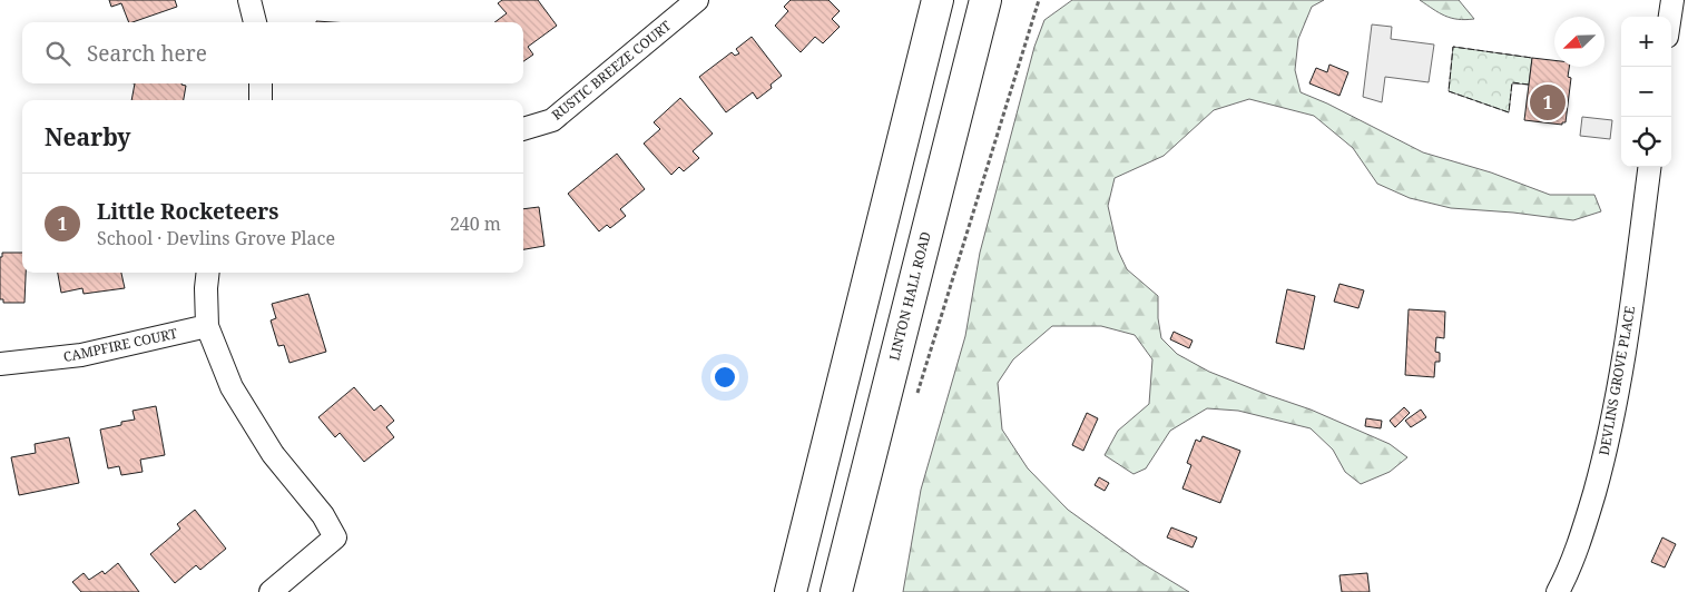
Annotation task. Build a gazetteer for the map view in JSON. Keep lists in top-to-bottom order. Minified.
{"streets":{"main road":["LINTON HALL ROAD"],"street":["RUSTIC BREEZE COURT","CAMPFIRE COURT","DEVLINS GROVE PLACE"]},"north":"bottom left","page":{"map_buttons":["+","−"],"search":"Search here","pins":"1","heading":"Nearby","list":[{"mark":"1","name":"Little Rocketeers","note":"School · Devlins Grove Place","value":"240 m"}]}}
